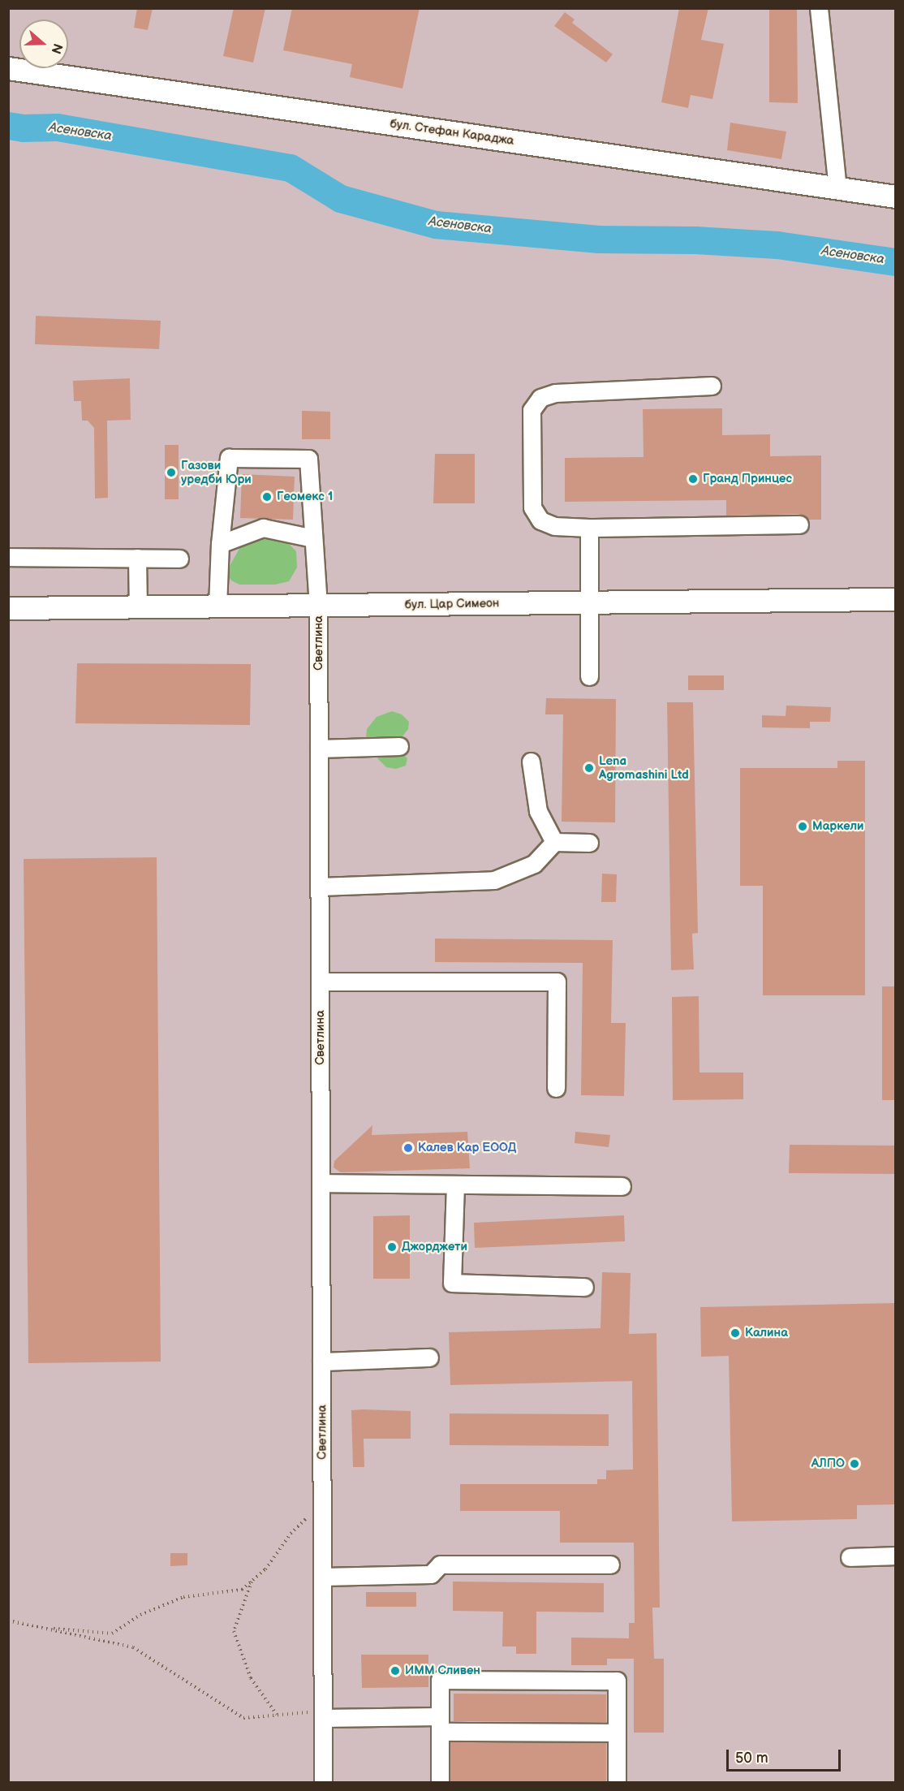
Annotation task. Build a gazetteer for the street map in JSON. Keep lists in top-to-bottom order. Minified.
{"streets":{"main road":["бул. Стефан Караджа","бул. Цар Симеон"],"street":["Светлина"]},"crossings":[["бул. Цар Симеон","Светлина"]],"water":["Асеновска"],"places":["Газови уредби Юри","Гранд Принцес","Геомекс 1","Lena Agromashini Ltd","Маркели","Калев Кар ЕООД","Джорджети","Калина","АЛПО","ИММ Сливен"],"scale_bar":"50 m","north":"right"}
